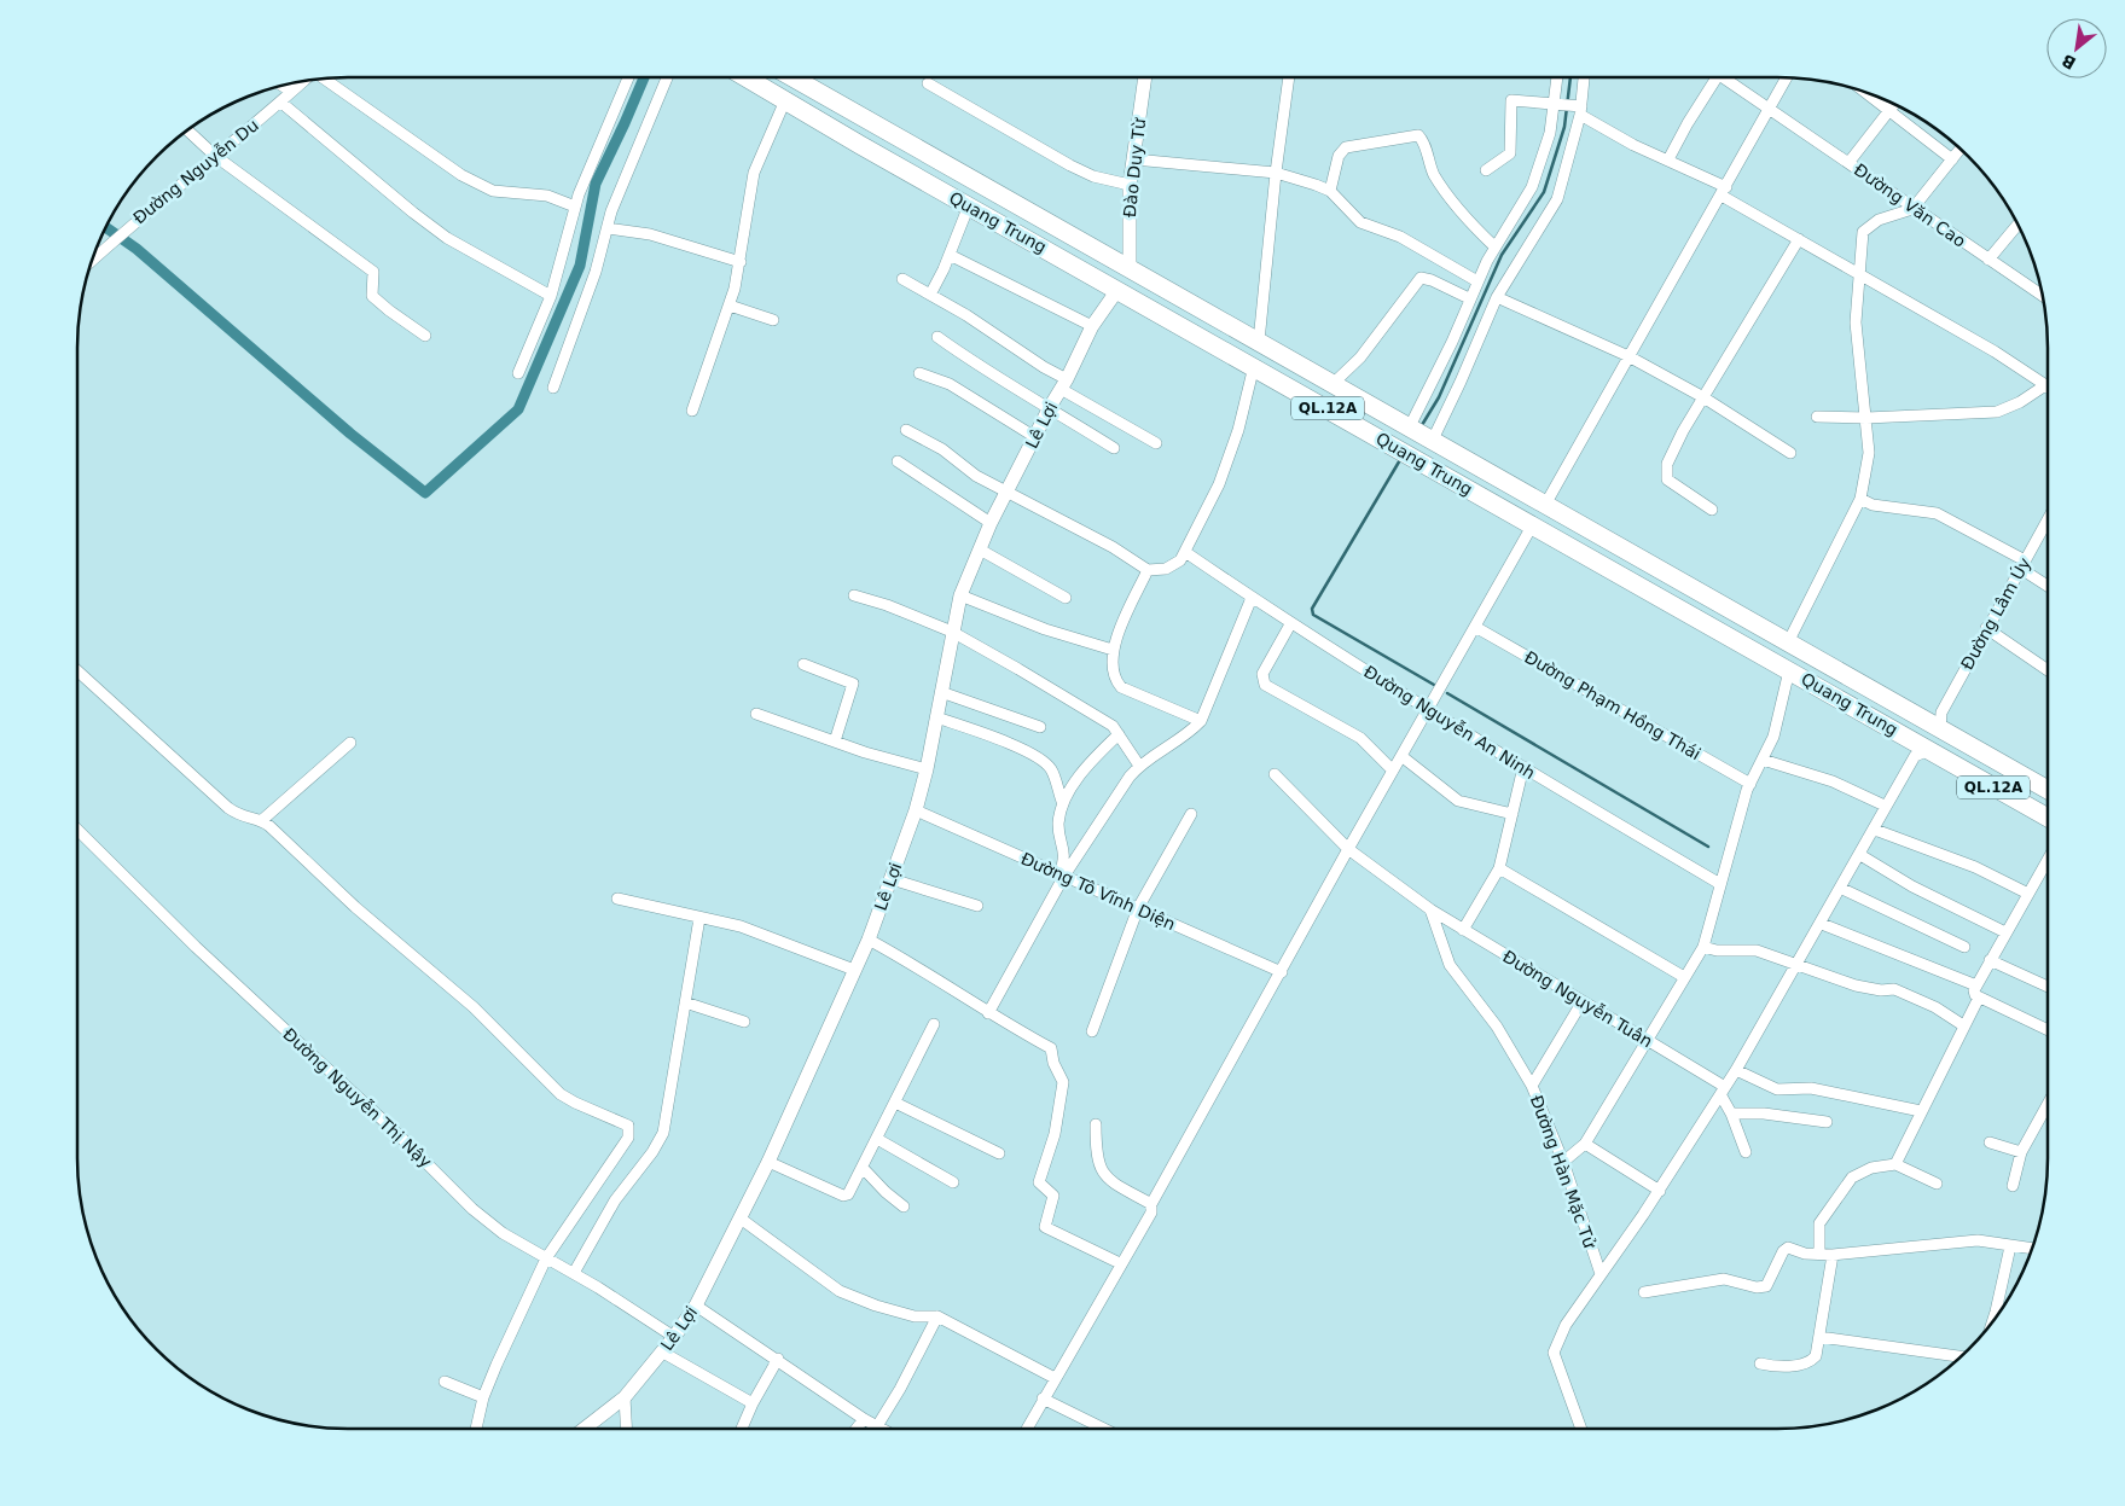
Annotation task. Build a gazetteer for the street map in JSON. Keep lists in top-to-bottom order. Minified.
{"streets":{"highway":["Quang Trung","QL.12A"],"street":["Đào Duy Từ","Đường Nguyễn Du","Đường Văn Cao","Lê Lợi","Đường Lâm Úy","Đường Phạm Hồng Thái","Đường Nguyễn An Ninh","Đường Tô Vĩnh Diện","Đường Nguyễn Tuân","Đường Nguyễn Thị Nậy","Đường Hàn Mặc Tử"]},"crossings":[["Đào Duy Từ","Quang Trung"],["Quang Trung","Lê Lợi"],["Quang Trung","Đường Lâm Úy"],["Lê Lợi","Đường Tô Vĩnh Diện"],["Lê Lợi","Đường Nguyễn Thị Nậy"],["Đường Nguyễn Tuân","Đường Hàn Mặc Tử"]],"north":"bottom left"}
